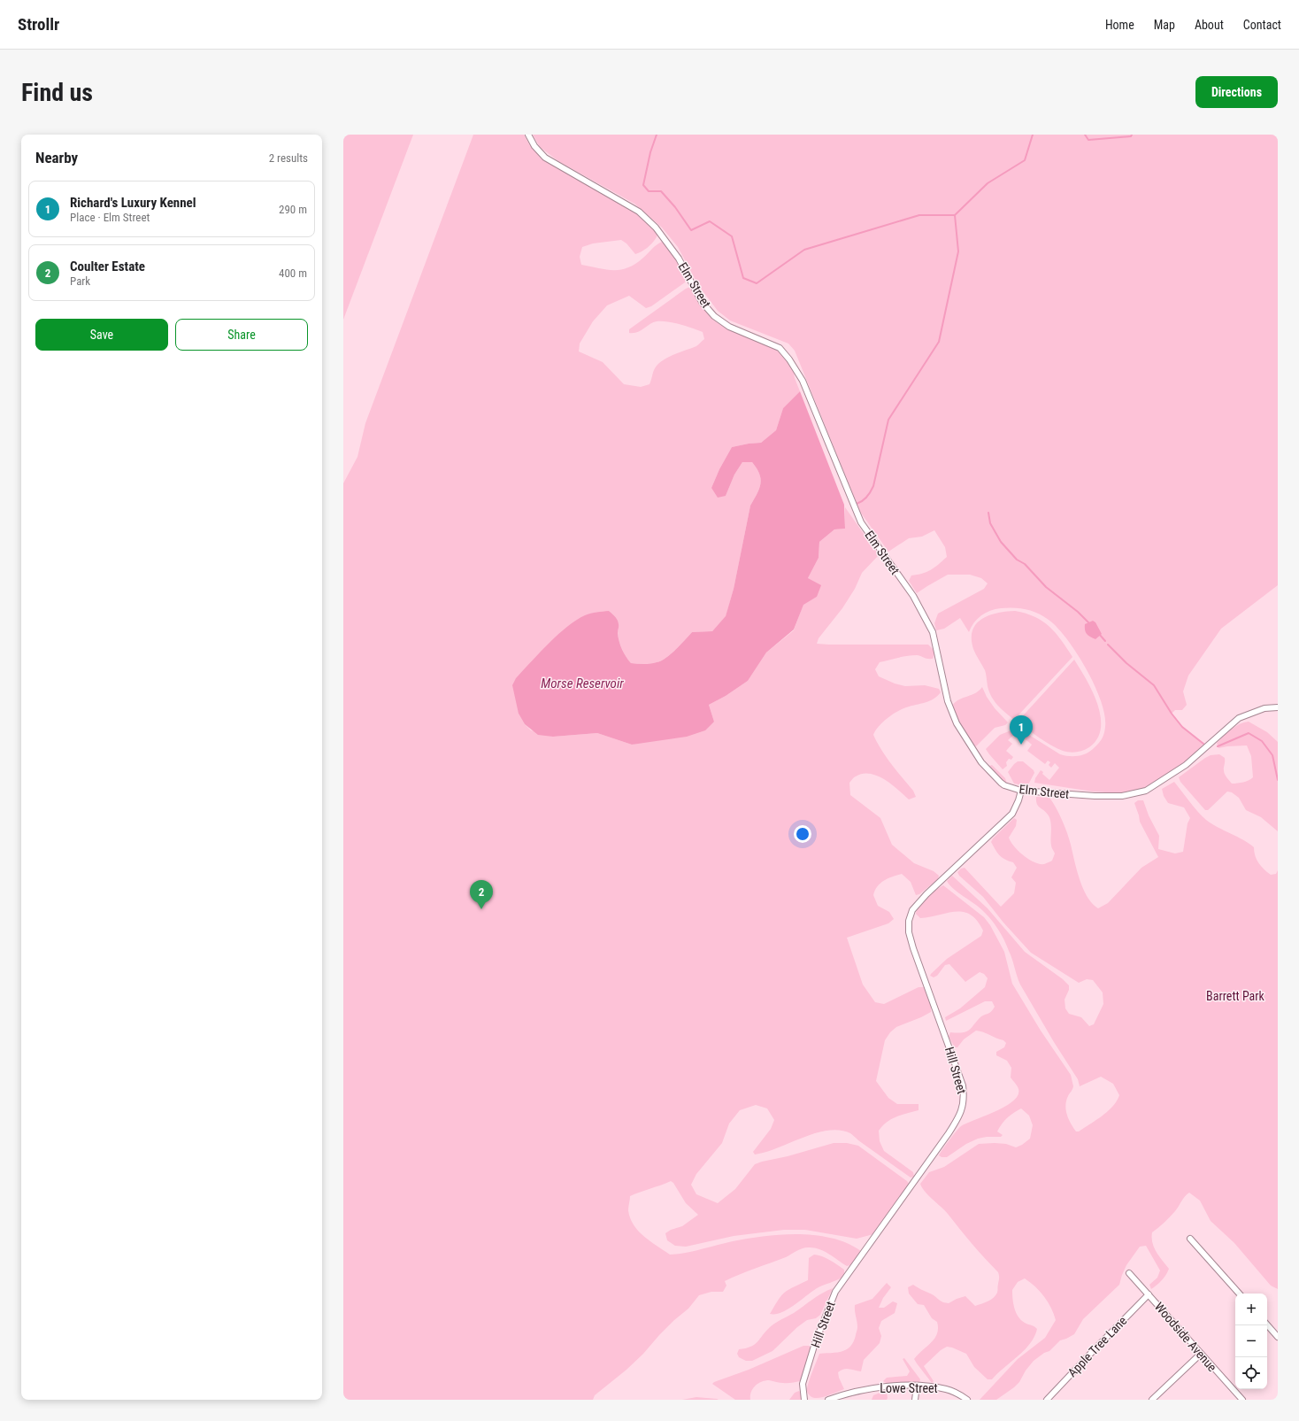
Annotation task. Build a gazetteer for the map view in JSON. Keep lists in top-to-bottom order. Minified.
{"streets":{"street":["Elm Street","Hill Street","Woodside Avenue","Apple Tree Lane","Lowe Street"]},"crossings":[["Elm Street","Hill Street"],["Woodside Avenue","Apple Tree Lane"]],"water":["Morse Reservoir"],"parks":["Barrett Park"],"page":{"header":"Strollr","nav":["Home","Map","About","Contact"],"buttons":["Directions",["Save","Share"]],"title":"Find us","heading":["Nearby","2 results"],"list":[{"mark":"1","name":"Richard's Luxury Kennel","note":"Place · Elm Street","value":"290 m"},{"mark":"2","name":"Coulter Estate","note":"Park","value":"400 m"}],"pins":["1","2"],"map_buttons":["+","−"]}}
